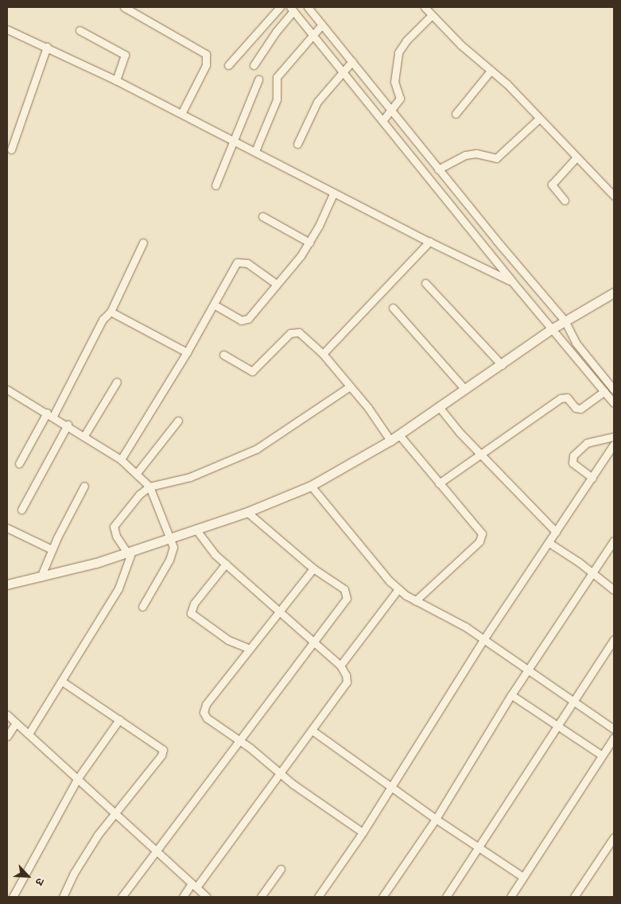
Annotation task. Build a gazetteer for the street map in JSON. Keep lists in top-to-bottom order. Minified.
{"north":"bottom right"}
